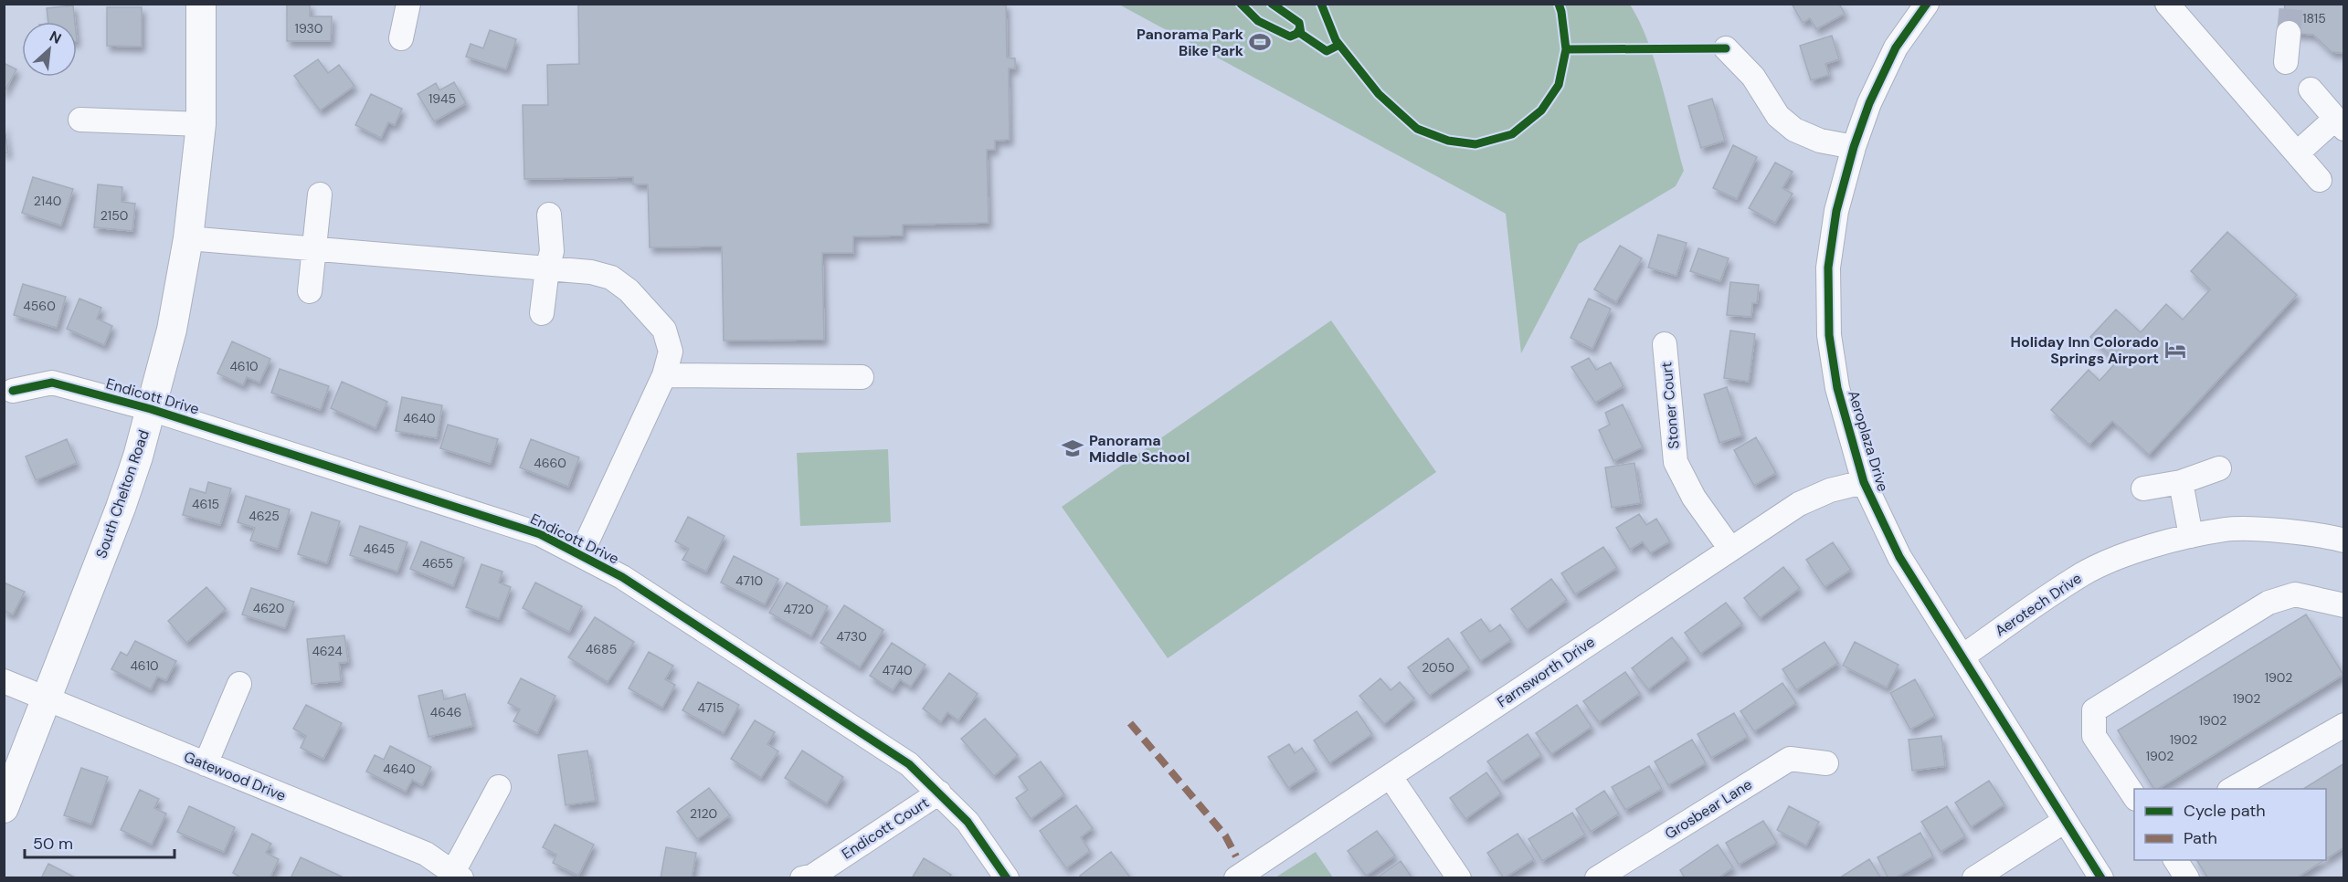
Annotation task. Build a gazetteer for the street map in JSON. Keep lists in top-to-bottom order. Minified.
{"streets":{"main road":["South Chelton Road"],"street":["Endicott Drive","Stoner Court","Aeroplaza Drive","Aerotech Drive","Farnsworth Drive","Gatewood Drive","Grosbear Lane","Endicott Court"]},"crossings":[["Endicott Drive","South Chelton Road"],["Endicott Drive","Endicott Court"],["Stoner Court","Farnsworth Drive"],["Aeroplaza Drive","Aerotech Drive"],["Aeroplaza Drive","Farnsworth Drive"],["South Chelton Road","Gatewood Drive"]],"places":{"sports":["Panorama Park Bike Park"],"hotel":["Holiday Inn Colorado Springs Airport"],"school or university":["Panorama Middle School"]},"house_numbers":["1815","1930","1945","2140","2150","4560","4610","4640","4660","4615","4625","4645","4655","4710","4620","4720","4730","4685","4624","4610","2050","4740","1902","1902","4715","4646","1902","1902","1902","4640","2120"],"legend":["Cycle path","Path"],"scale_bar":"50 m","north":"top right"}
